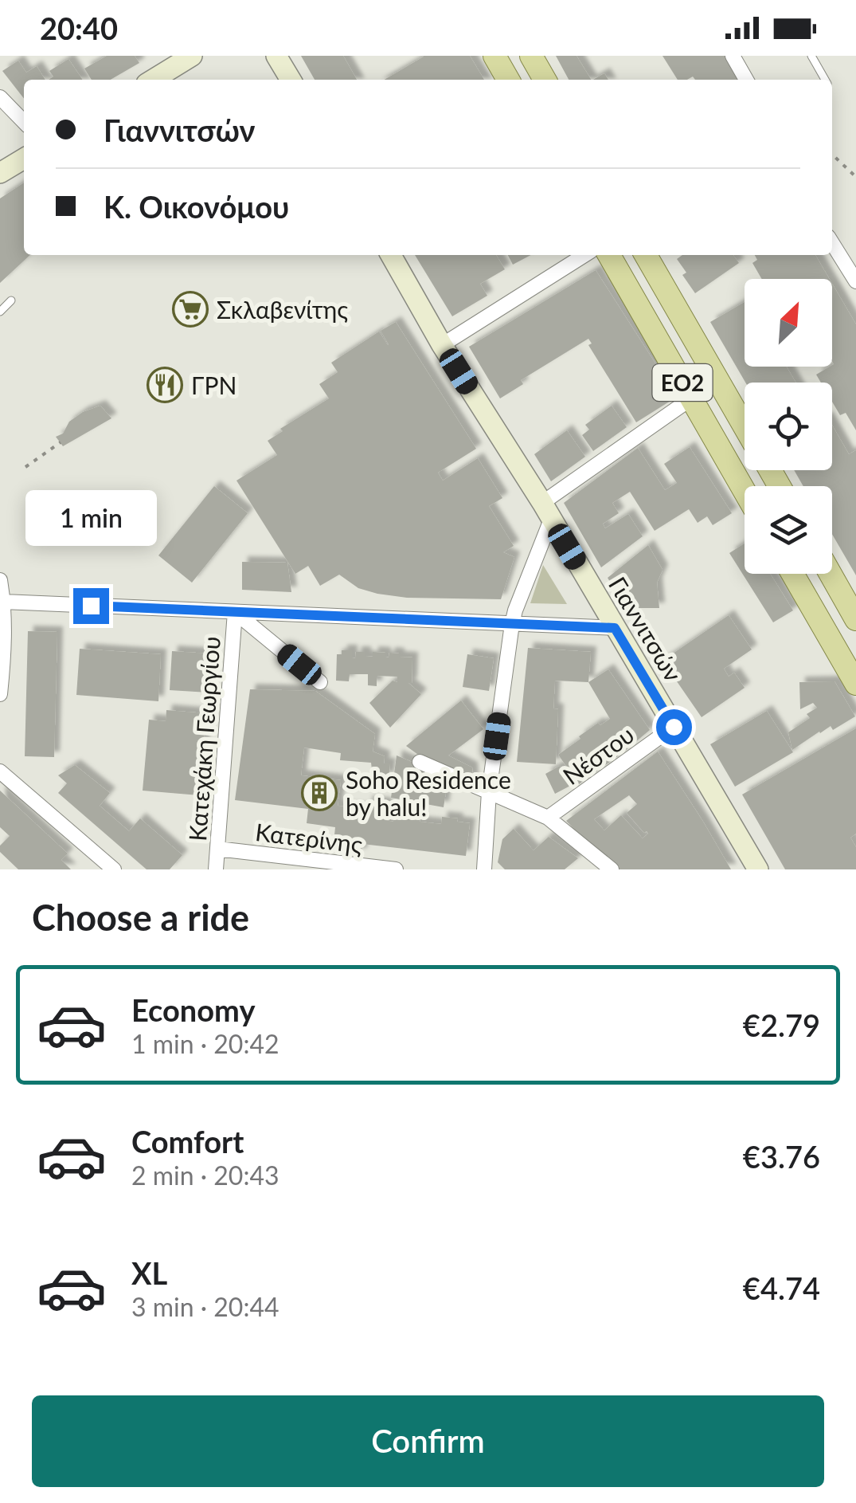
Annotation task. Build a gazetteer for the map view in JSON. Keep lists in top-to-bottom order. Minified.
{"streets":{"main road":["ΕΟ2","Γιαννιτσών"],"street":["Κατεχάκη Γεωργίου","Νέστου","Κατερίνης"]},"crossings":[["Γιαννιτσών","Νέστου"],["Κατεχάκη Γεωργίου","Κατερίνης"]],"places":{"supermarket":["Σκλαβενίτης"],"restaurant":["ΓΡΝ"],"building":["Soho Residence by halu!"]},"north":"top right","page":{"status":"20:40","banner":["Γιαννιτσών","Κ. Οικονόμου"],"bubble":"1 min","heading":"Choose a ride","list":[{"name":"Economy","note":"1 min · 20:42","value":"€2.79"},{"name":"Comfort","note":"2 min · 20:43","value":"€3.76"},{"name":"XL","note":"3 min · 20:44","value":"€4.74"}],"buttons":"Confirm"}}
